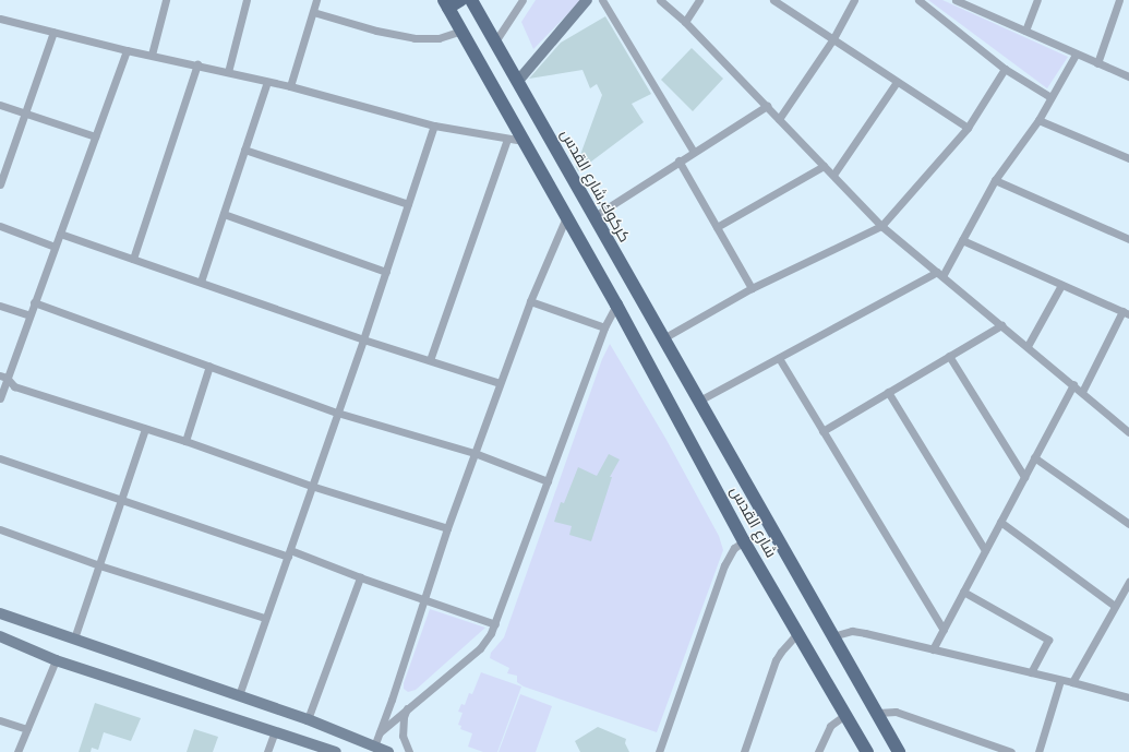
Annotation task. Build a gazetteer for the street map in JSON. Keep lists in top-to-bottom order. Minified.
{"streets":{"main road":["كركوك,شارع القدس","شارع القدس"]},"crossings":[["كركوك,شارع القدس","شارع القدس"]]}
